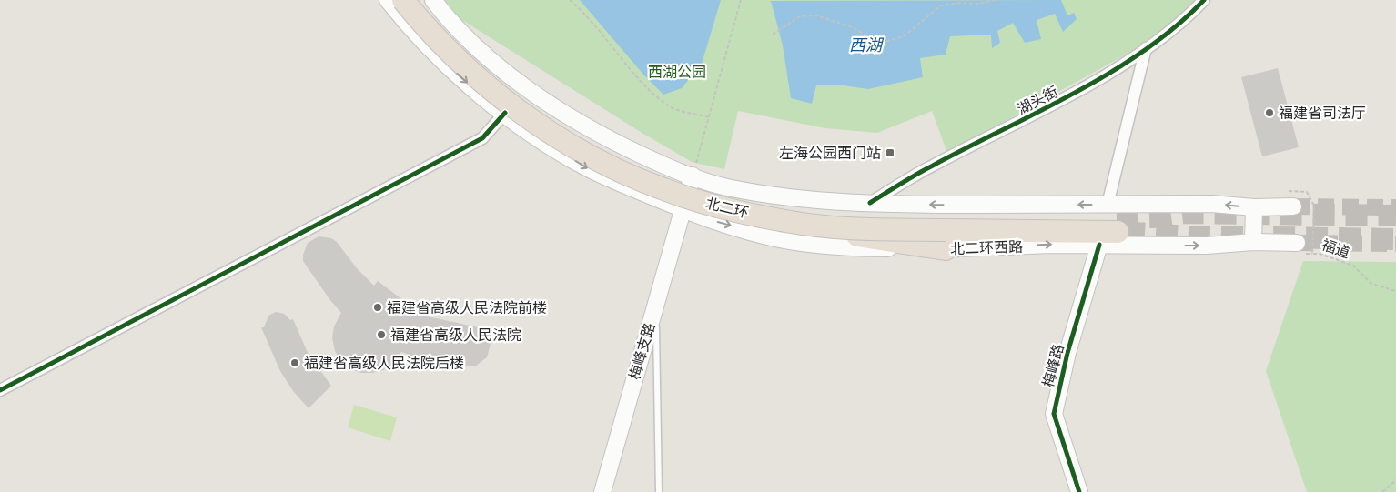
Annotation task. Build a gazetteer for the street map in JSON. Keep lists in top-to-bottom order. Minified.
{"streets":{"highway":["北二环"],"main road":["北二环西路","梅峰支路","梅峰路"],"street":["湖头街"],"path":["福道"]},"crossings":[["北二环","北二环西路"],["北二环西路","梅峰支路"],["北二环西路","梅峰路"]],"water":["西湖"],"parks":["西湖公园"],"places":{"other":["福建省司法厅","福建省高级人民法院前楼","福建省高级人民法院","福建省高级人民法院后楼"],"transit":["左海公园西门站"]}}
